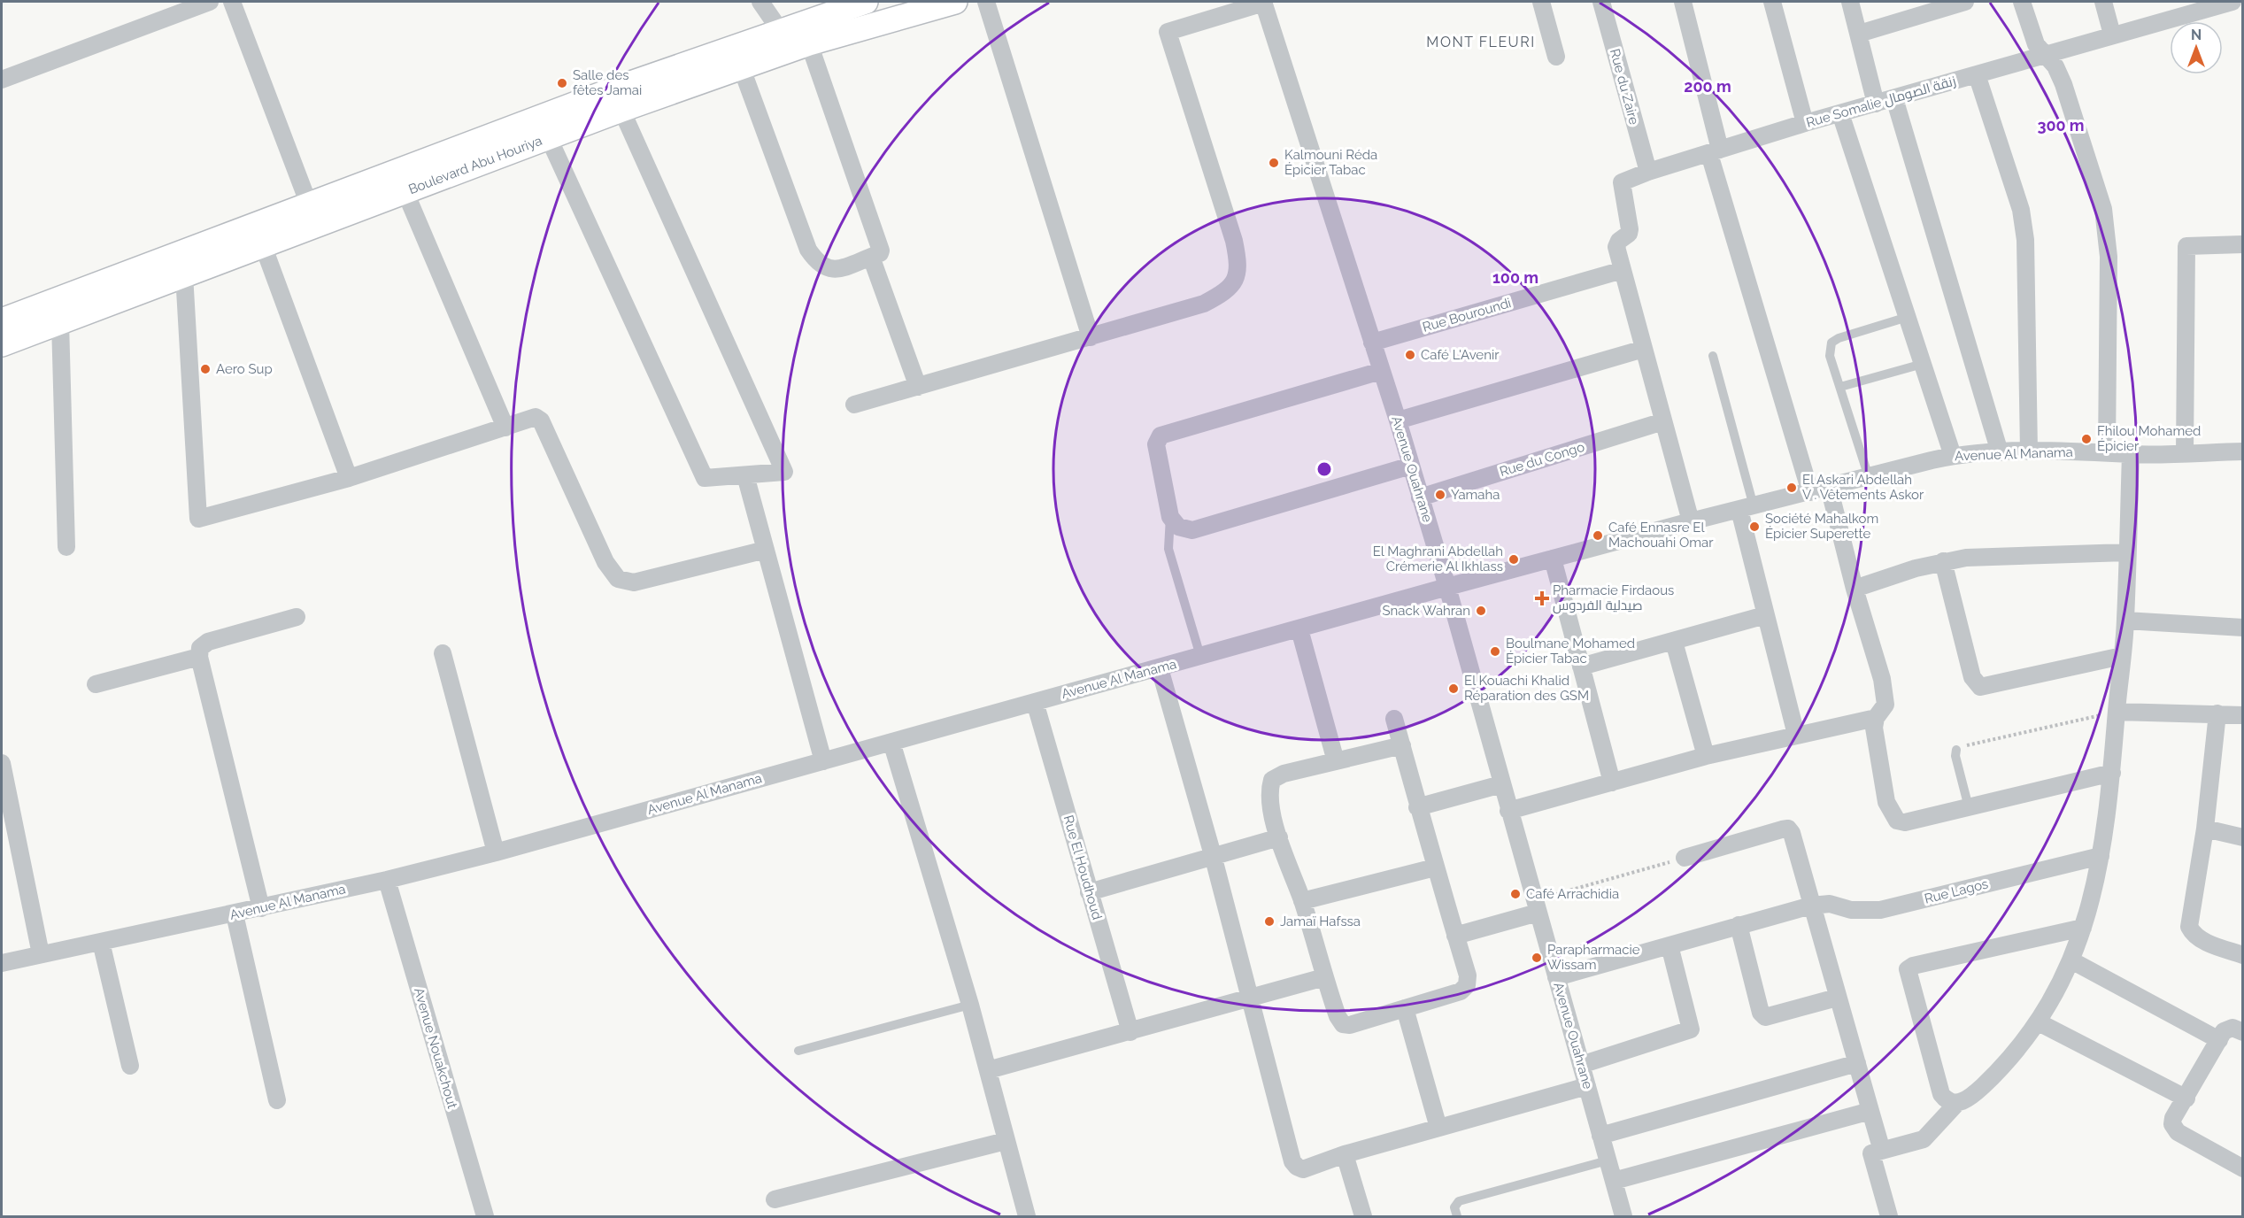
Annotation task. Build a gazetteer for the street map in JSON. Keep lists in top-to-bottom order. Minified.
{"streets":{"main road":["Boulevard Abu Houriya"],"street":["Rue du Zaire","Rue Somalie زنقة الصومال","Rue Bouroundi","Avenue Al Manama","Rue du Congo","Avenue Ouahrane","Rue El Houdhoud","Rue Lagos","Avenue Nouakchout"]},"crossings":[["Rue du Zaire","Rue Somalie زنقة الصومال"],["Rue Somalie زنقة الصومال","Rue Bouroundi"],["Rue Bouroundi","Avenue Ouahrane"],["Avenue Al Manama","Avenue Ouahrane"],["Avenue Al Manama","Rue El Houdhoud"],["Avenue Al Manama","Avenue Nouakchout"],["Rue du Congo","Avenue Ouahrane"],["Avenue Ouahrane","Rue Lagos"]],"districts":["MONT FLEURI"],"places":{"other":["Salle des fêtes Jamai","Kalmouni Réda Épicier Tabac","Café L'Avenir","Aero Sup","Fhilou Mohamed Épicier","El Askari Abdellah V . Vêtements Askor","Yamaha","Société Mahalkom Épicier Superette","Café Ennasre El Machouahi Omar","El Maghrani Abdellah Crémerie Al Ikhlass","Snack Wahran","Boulmane Mohamed Épicier Tabac","El Kouachi Khalid Réparation des GSM","Café Arrachidia","Jamaï Hafssa","Parapharmacie Wissam"],"health":["Pharmacie Firdaous صيدلية الفردوس"]},"north":"top","rings":["200 m","300 m","100 m"]}
